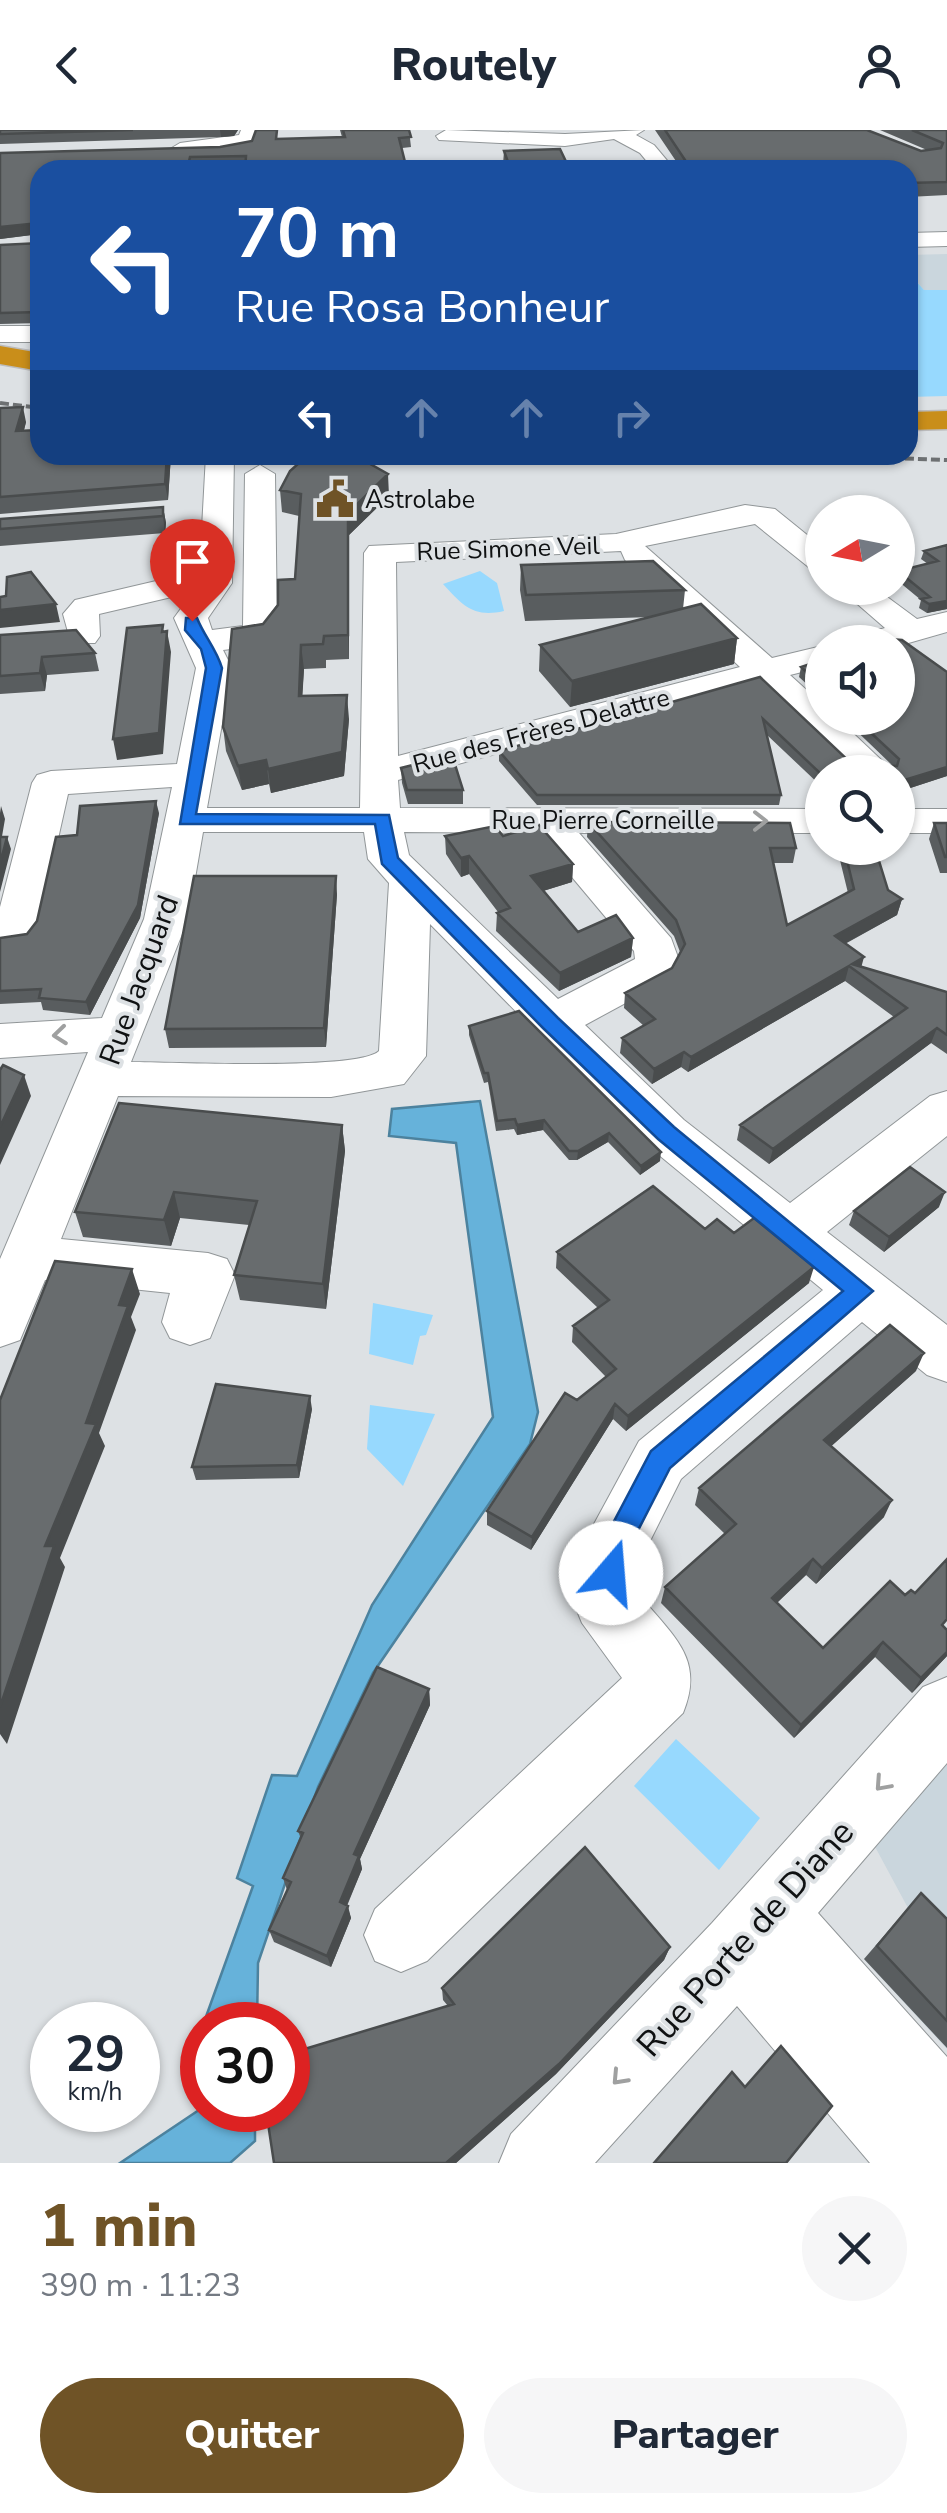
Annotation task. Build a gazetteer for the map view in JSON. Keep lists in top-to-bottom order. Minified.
{"streets":{"street":["Rue Simone Veil","Rue des Frères Delattre","Rue Pierre Corneille","Rue Jacquard","Rue Porte de Diane"]},"crossings":[["Rue Simone Veil","Rue des Frères Delattre"],["Rue des Frères Delattre","Rue Pierre Corneille"]],"one_way":["Rue Pierre Corneille","Rue Porte de Diane"],"places":{"public building":["Astrolabe"]},"north":"left","page":{"header":"Routely","turn":["70 m","Rue Rosa Bonheur"],"speed":"29 km/h","limit":"30","heading":["1 min","390 m · 11:23"],"buttons":["Quitter","Partager"]}}
